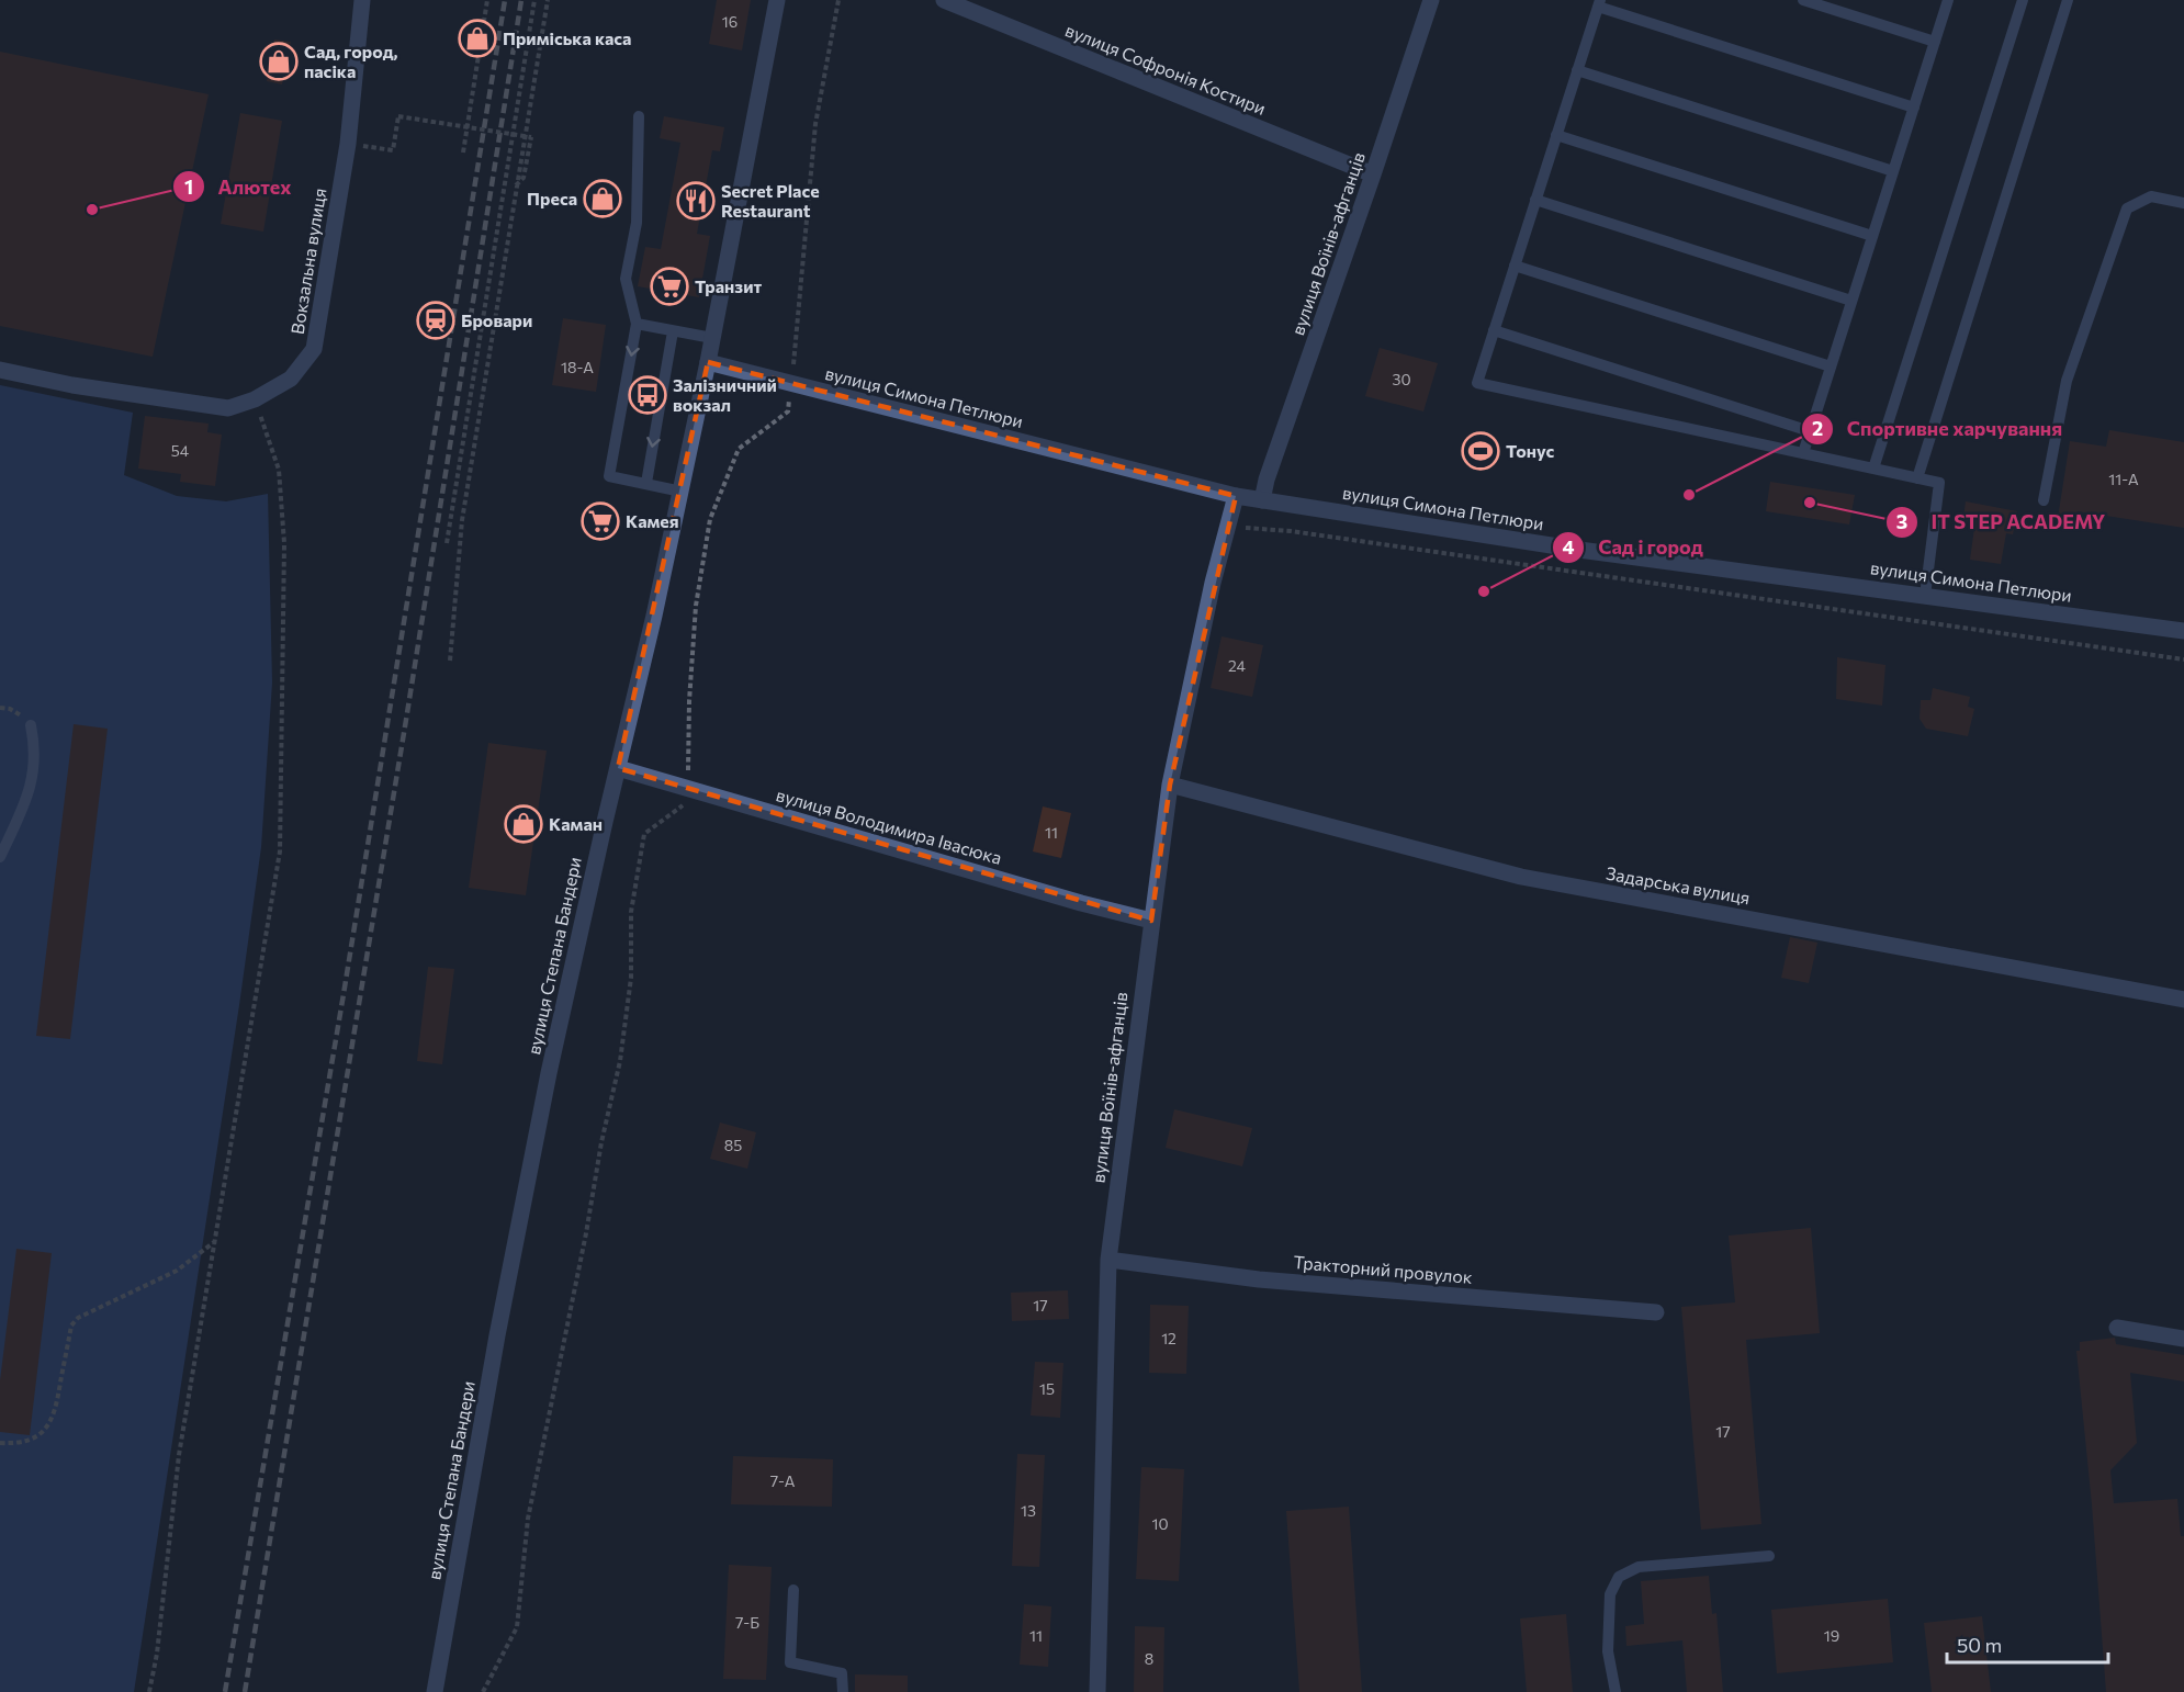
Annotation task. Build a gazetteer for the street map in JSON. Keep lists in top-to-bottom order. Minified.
{"streets":{"street":["вулиця Софронія Костири","вулиця Воїнів-афганців","Вокзальна вулиця","вулиця Симона Петлюри","вулиця Володимира Івасюка","Задарська вулиця","вулиця Степана Бандери","Тракторний провулок"]},"crossings":[["вулиця Софронія Костири","вулиця Воїнів-афганців"],["вулиця Воїнів-афганців","вулиця Симона Петлюри"],["вулиця Воїнів-афганців","вулиця Володимира Івасюка"],["вулиця Воїнів-афганців","Задарська вулиця"],["вулиця Воїнів-афганців","Тракторний провулок"],["вулиця Симона Петлюри","вулиця Степана Бандери"],["вулиця Володимира Івасюка","вулиця Степана Бандери"]],"places":{"shop":["Приміська каса","Сад, город, пасіка","Преса","Каман"],"restaurant":["Secret Place Restaurant"],"other":["Алютех","Спортивне харчування","IT STEP ACADEMY","Сад і город"],"supermarket":["Транзит","Камея"],"station":["Бровари"],"bus stop":["Залізничний вокзал"],"sports":["Тонус"]},"house_numbers":["16","18-А","30","54","11-А","24","11","85","17","12","15","17","7-А","13","10","7-Б","11","19","8"],"scale_bar":"50 m"}
